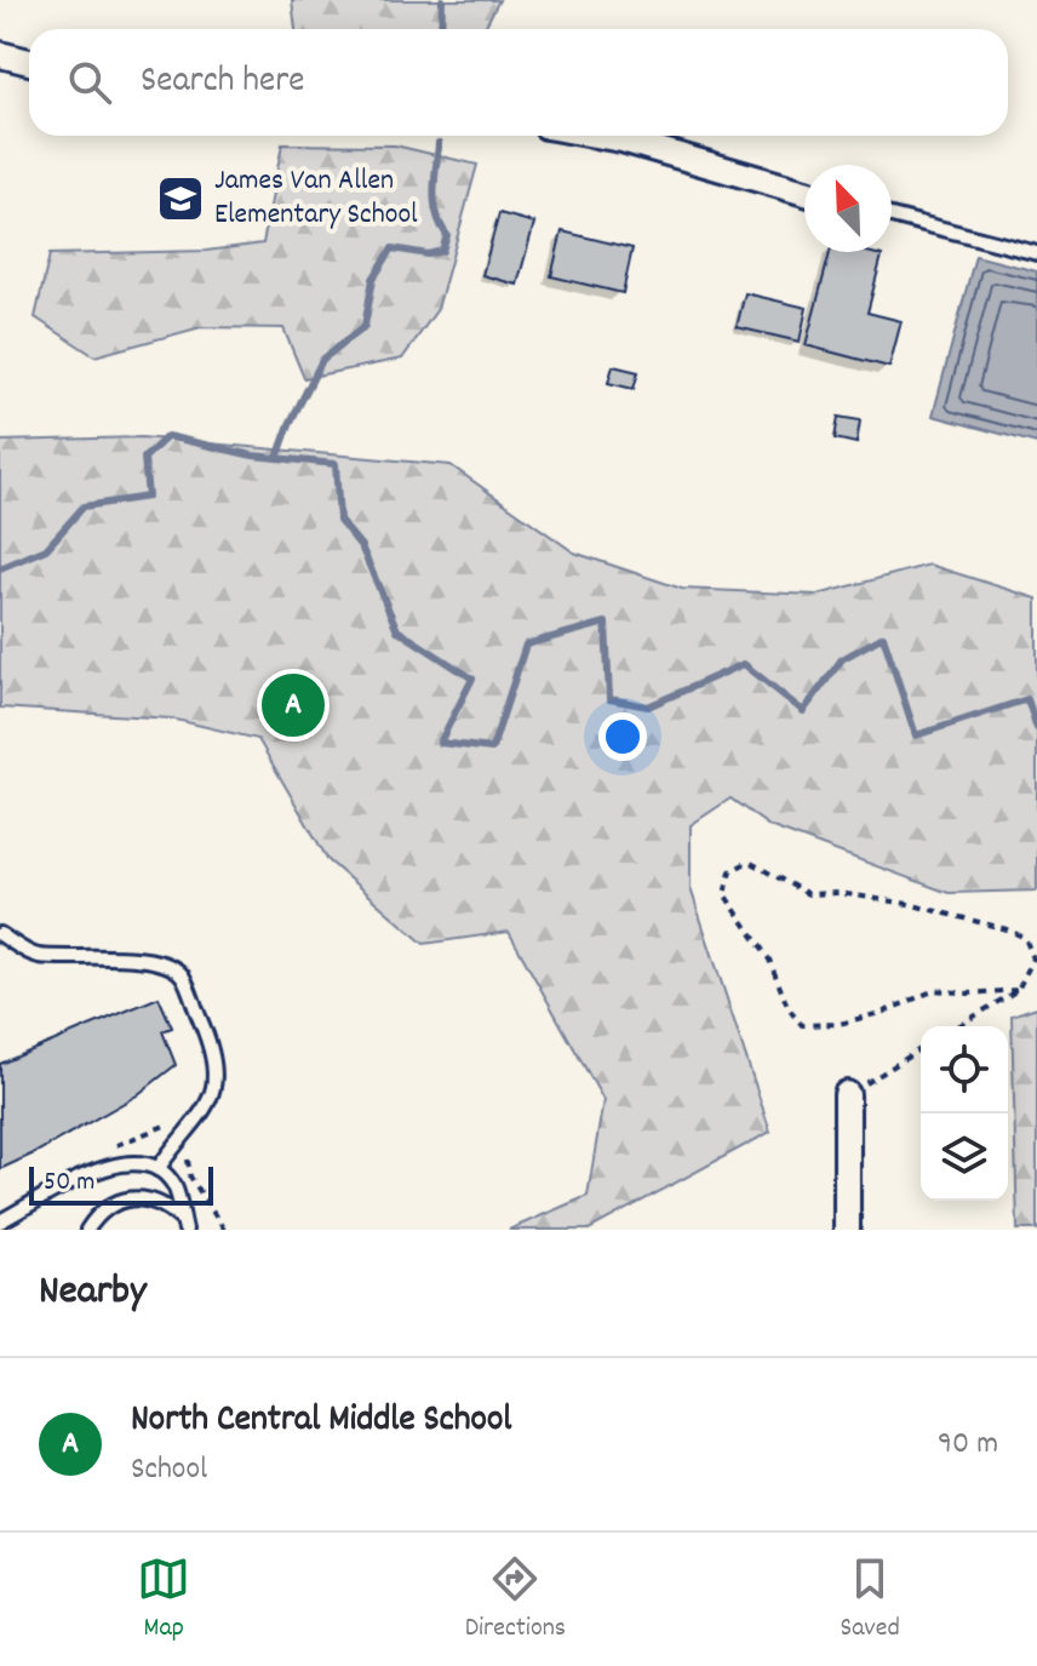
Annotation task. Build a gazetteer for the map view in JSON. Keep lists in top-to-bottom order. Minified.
{"places":{"school or university":["James Van Allen Elementary School"]},"scale_bar":"50 m","north":"top left","page":{"search":"Search here","pins":"A","scale":"50 m","heading":"Nearby","list":[{"mark":"A","name":"North Central Middle School","note":"School","value":"90 m"}],"nav":["Map","Directions","Saved"]}}
